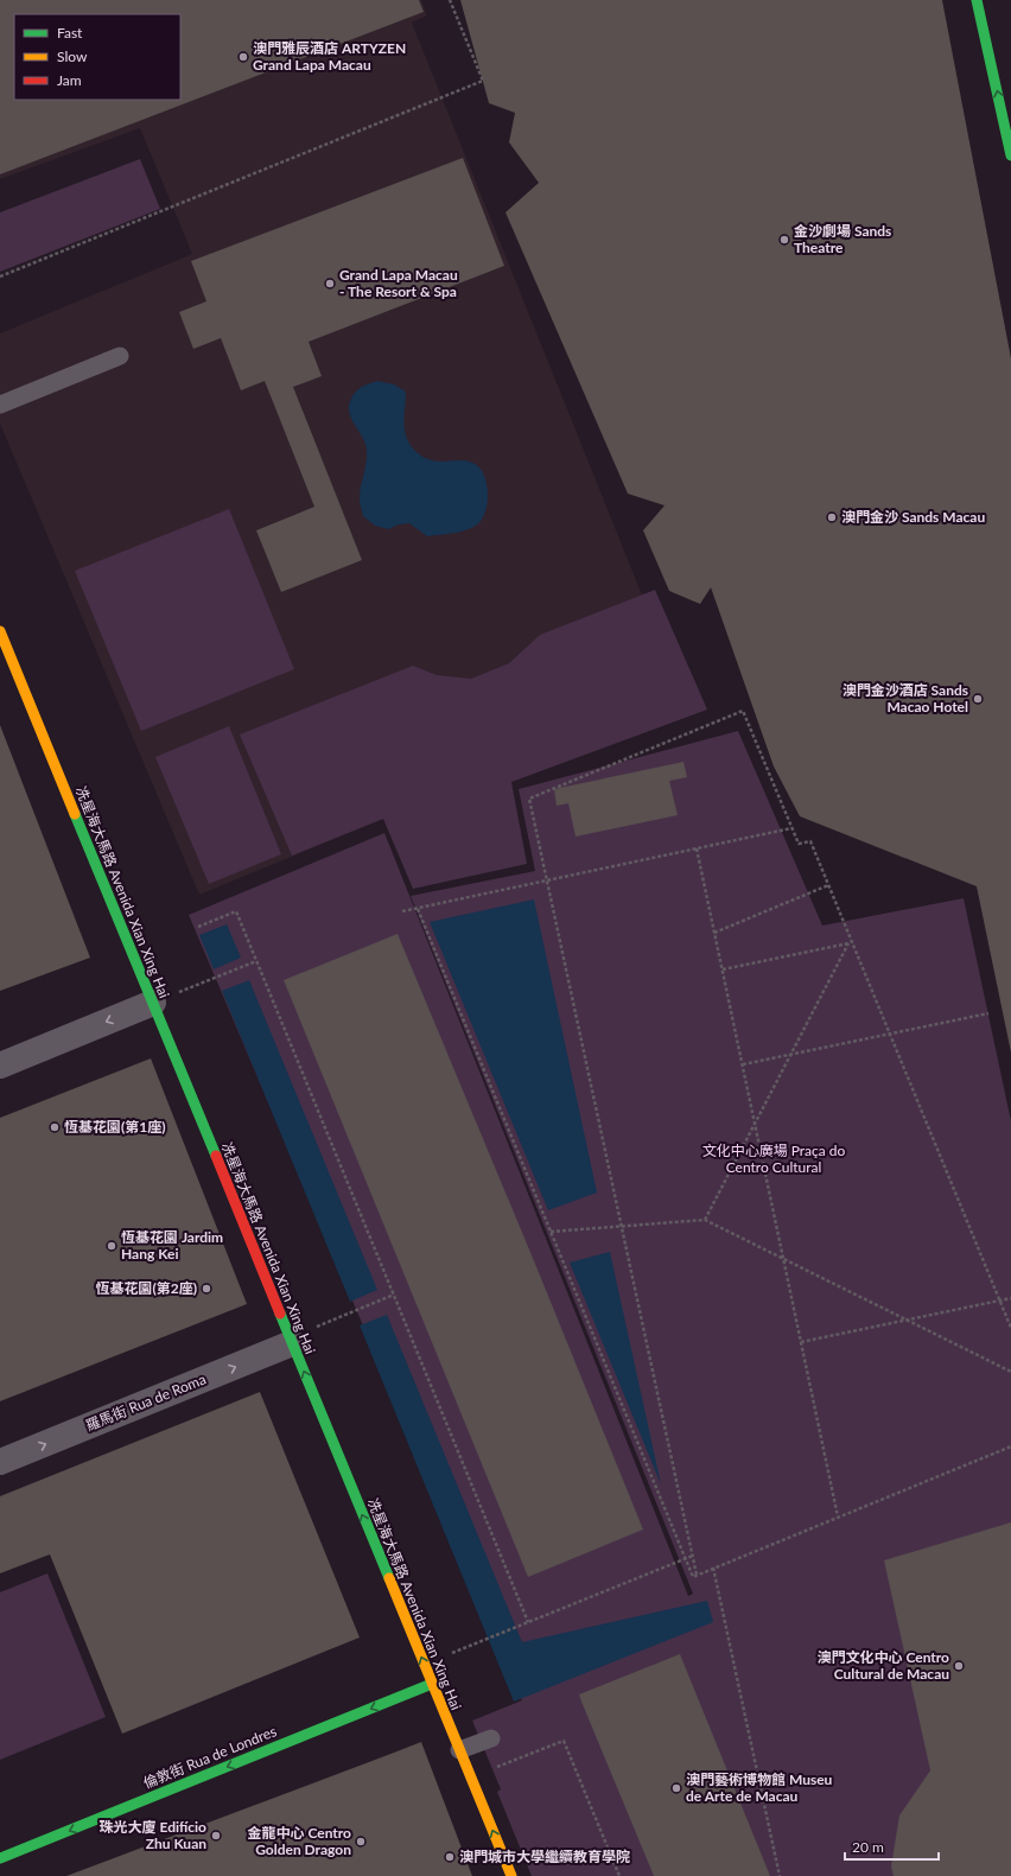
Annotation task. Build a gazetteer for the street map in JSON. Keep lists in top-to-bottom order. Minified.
{"streets":{"street":["冼星海大馬路 Avenida Xian Xing Hai","羅馬街 Rua de Roma","倫敦街 Rua de Londres"]},"crossings":[["冼星海大馬路 Avenida Xian Xing Hai","羅馬街 Rua de Roma"],["冼星海大馬路 Avenida Xian Xing Hai","倫敦街 Rua de Londres"]],"one_way":["羅馬街 Rua de Roma","倫敦街 Rua de Londres"],"parks":["文化中心廣場 Praça do Centro Cultural"],"places":["澳門雅辰酒店 ARTYZEN Grand Lapa Macau","金沙劇場 Sands Theatre","Grand Lapa Macau - The Resort & Spa","澳門金沙 Sands Macau","澳門金沙酒店 Sands Macao Hotel","恆基花園(第1座)","恆基花園 Jardim Hang Kei","恆基花園(第2座)","澳門文化中心 Centro Cultural de Macau","澳門藝術博物館 Museu de Arte de Macau","珠光大廈 Edifício Zhu Kuan","金龍中心 Centro Golden Dragon","澳門城市大學繼續教育學院"],"legend":["Fast","Slow","Jam"],"scale_bar":"20 m"}
